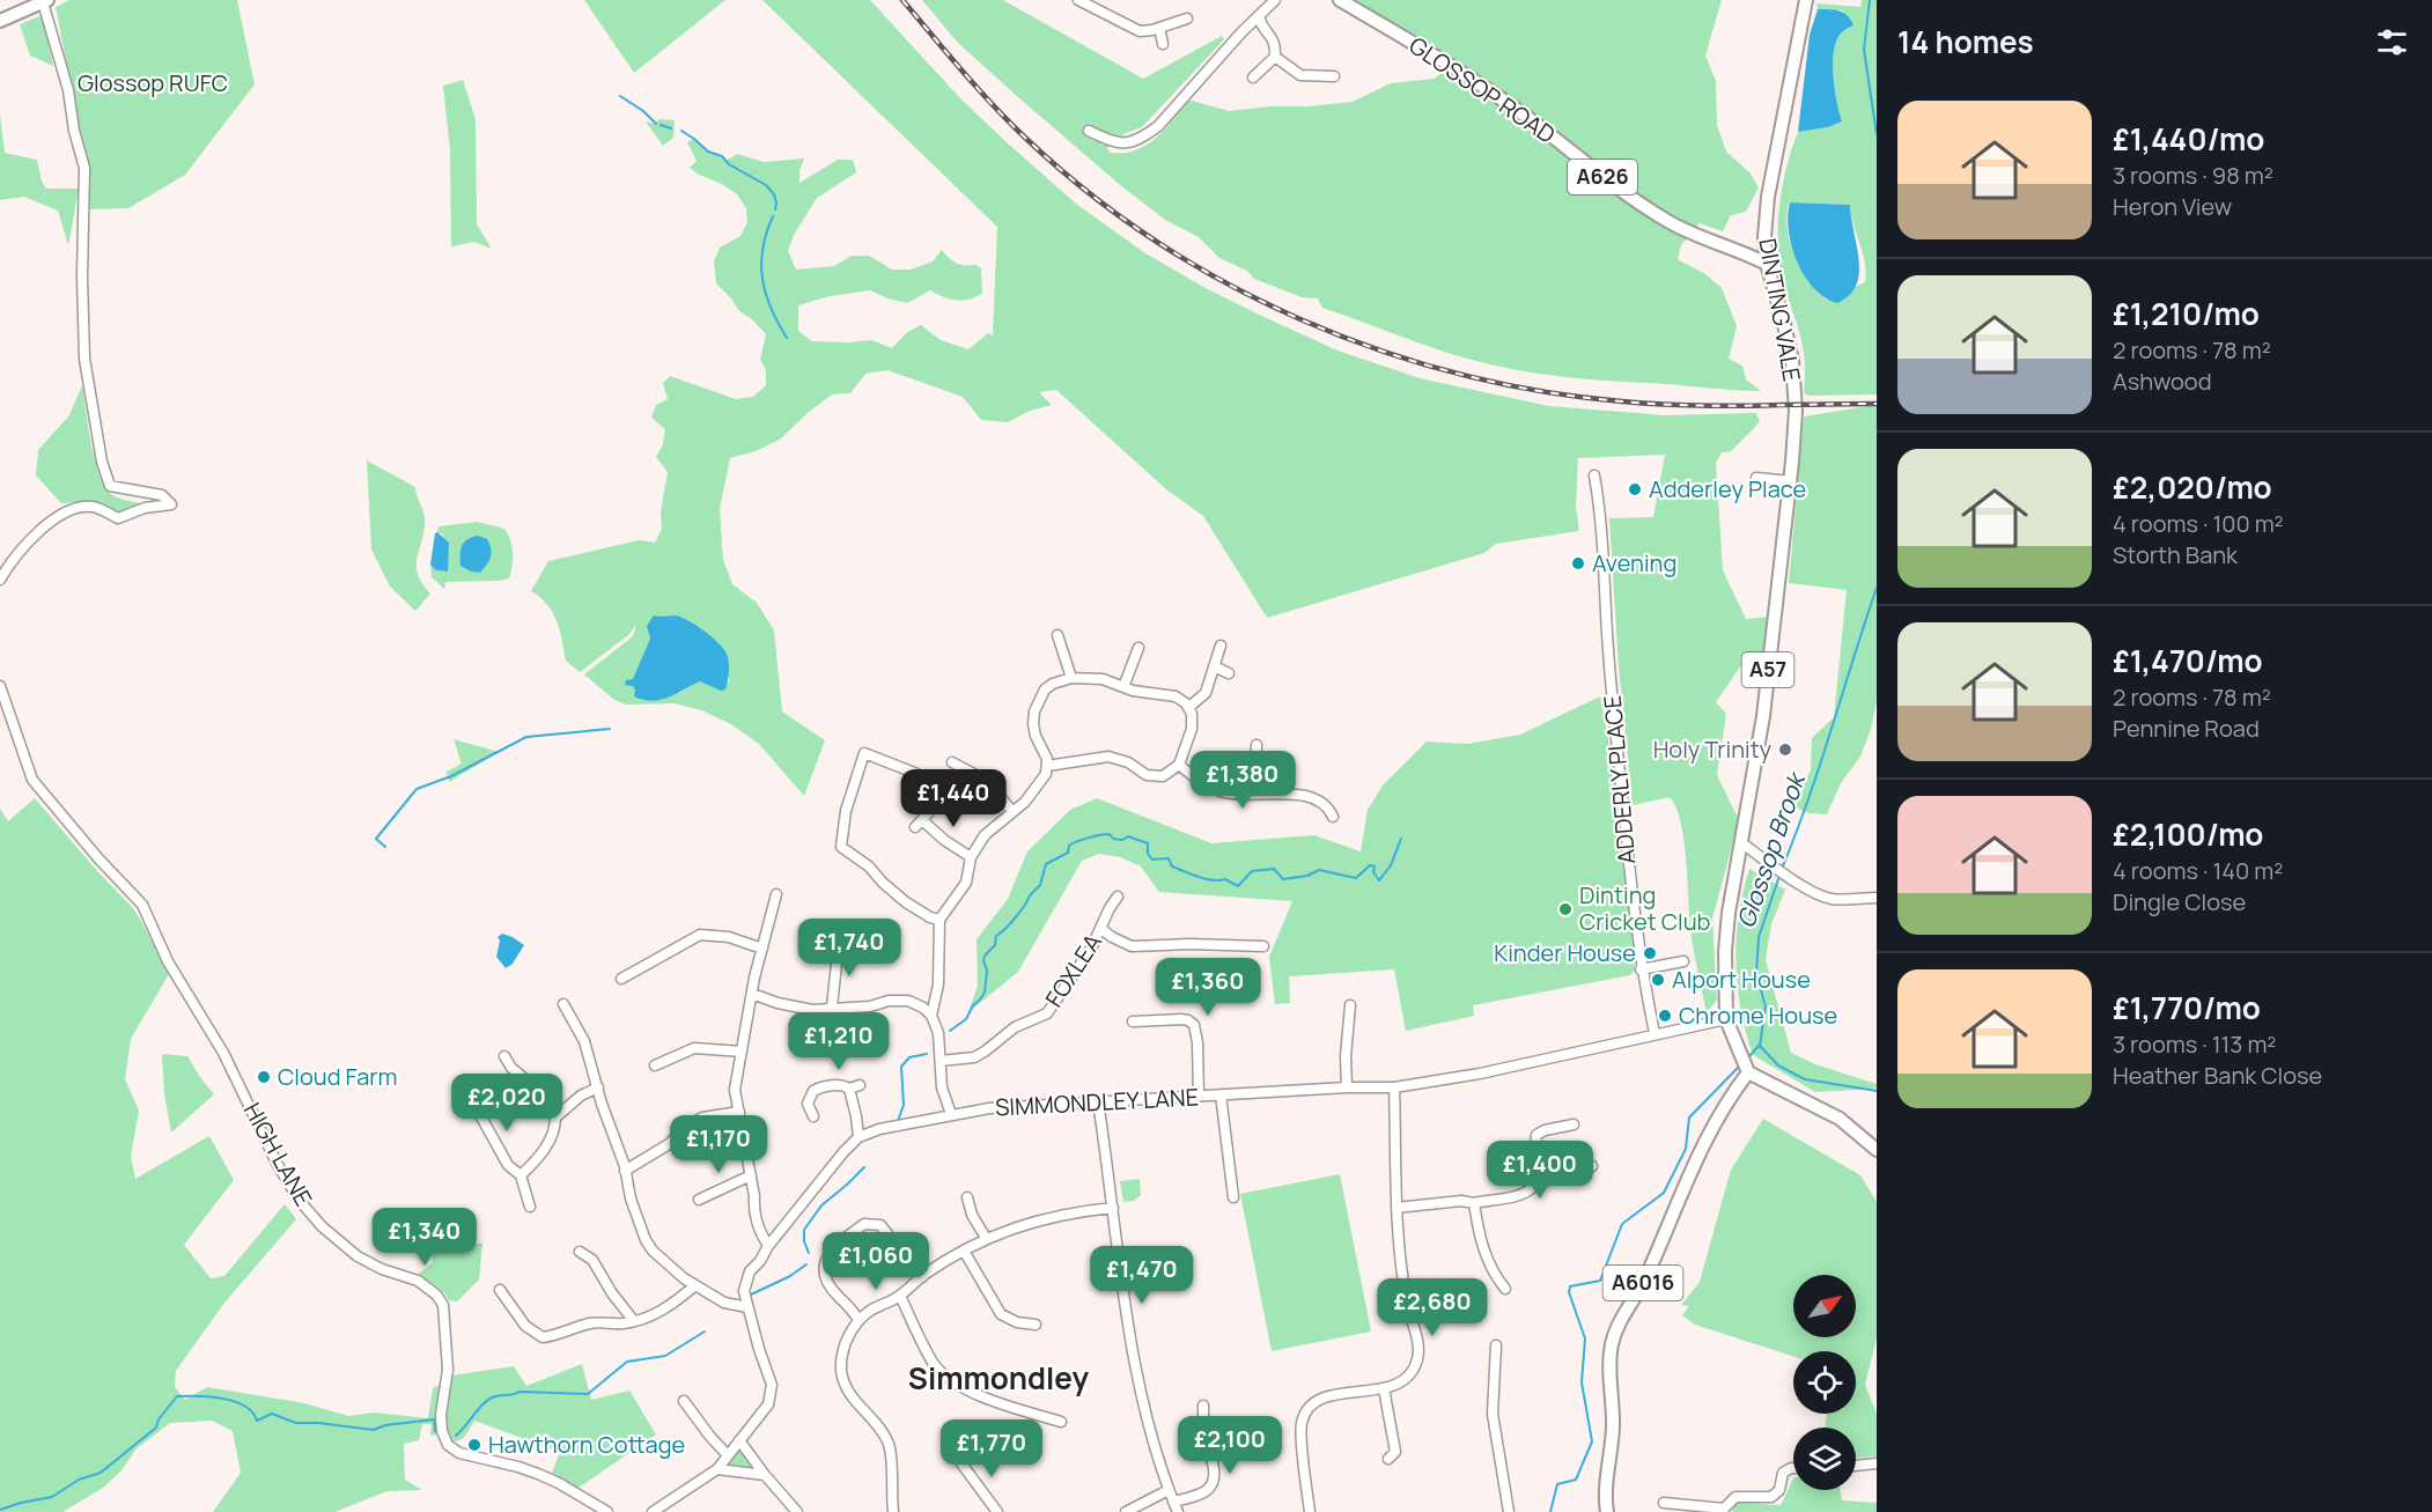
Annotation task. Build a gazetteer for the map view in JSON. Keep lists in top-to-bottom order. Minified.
{"streets":{"main road":["GLOSSOP ROAD","A626","DINTING VALE","A57","A6016"],"street":["ADDERLY PLACE","FOXLEA","SIMMONDLEY LANE","HIGH LANE"]},"crossings":[["GLOSSOP ROAD","DINTING VALE"],["DINTING VALE","SIMMONDLEY LANE"],["DINTING VALE","A6016"],["ADDERLY PLACE","SIMMONDLEY LANE"]],"districts":["Simmondley"],"water":["Glossop Brook"],"parks":["Glossop RUFC"],"places":["Adderley Place","Avening","Holy Trinity","Dinting Cricket Club","Kinder House","Alport House","Chrome House","Cloud Farm","Hawthorn Cottage"],"north":"top right","page":{"heading":"14 homes","list":[{"name":"£1,440/mo","note":"3 rooms · 98 m² · Heron View"},{"name":"£1,210/mo","note":"2 rooms · 78 m² · Ashwood"},{"name":"£2,020/mo","note":"4 rooms · 100 m² · Storth Bank"},{"name":"£1,470/mo","note":"2 rooms · 78 m² · Pennine Road"},{"name":"£2,100/mo","note":"4 rooms · 140 m² · Dingle Close"},{"name":"£1,770/mo","note":"3 rooms · 113 m² · Heather Bank Close"}],"price":["£1,380","£1,440","£1,740","£1,360","£1,210","£2,020","£1,170","£1,400","£1,340","£1,060","£1,470","£2,680","£2,100","£1,770"]}}
